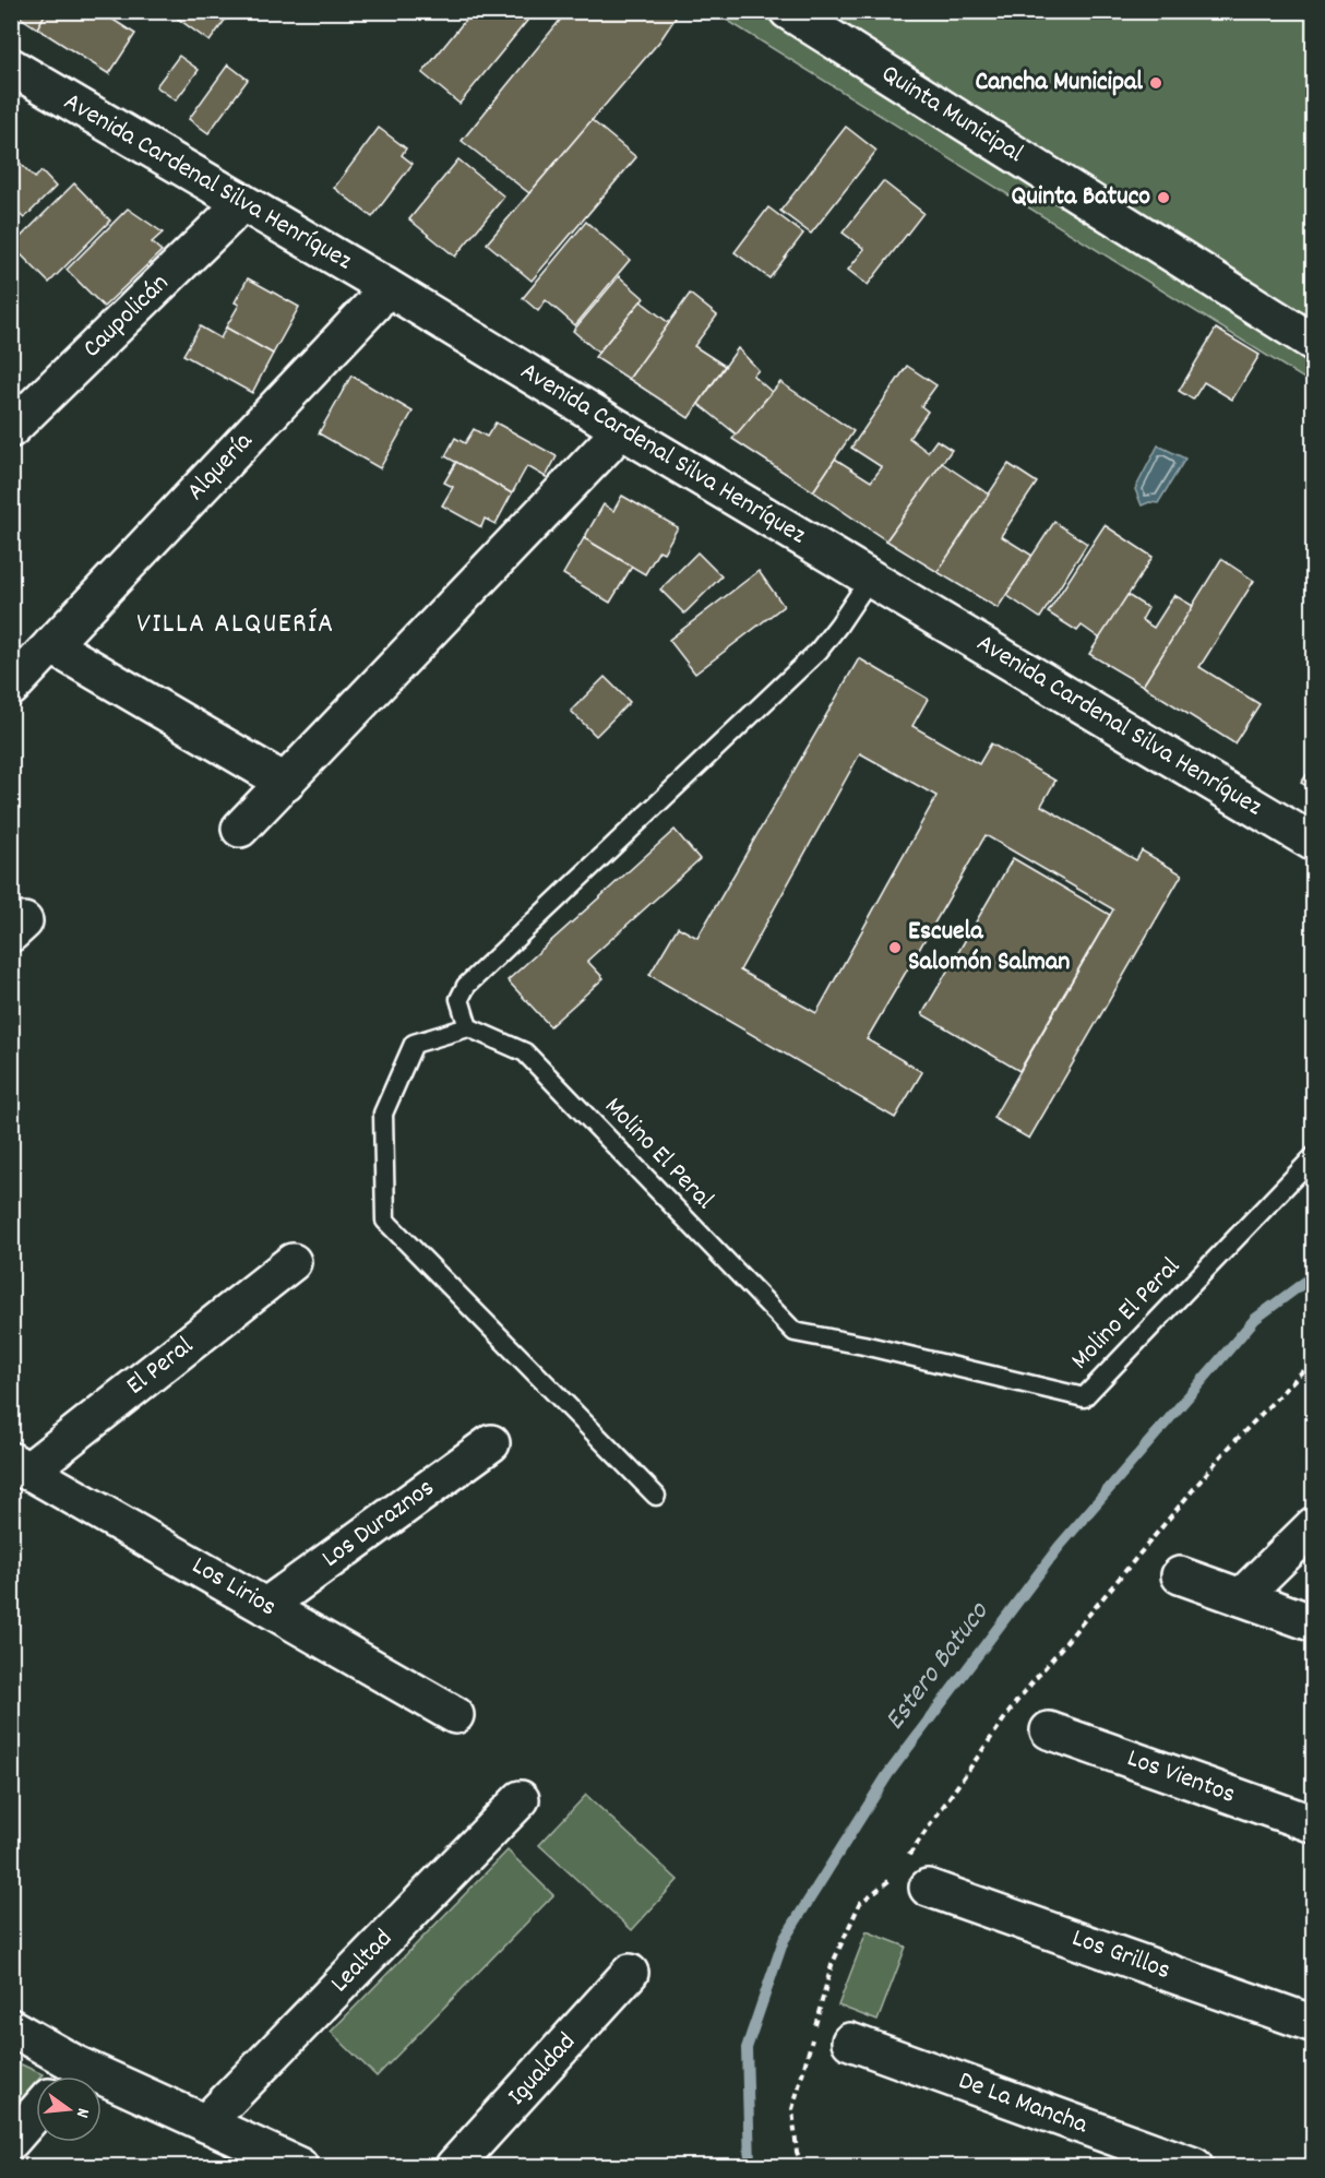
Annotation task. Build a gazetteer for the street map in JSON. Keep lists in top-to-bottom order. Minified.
{"streets":{"street":["Quinta Municipal","Avenida Cardenal Silva Henríquez","Caupolicán","Alquería","El Peral","Los Duraznos","Los Lirios","Los Vientos","Los Grillos","Lealtad","Igualdad","De La Mancha"],"lane":["Molino El Peral"]},"crossings":[["Avenida Cardenal Silva Henríquez","Caupolicán"],["Avenida Cardenal Silva Henríquez","Alquería"],["El Peral","Los Lirios"],["Los Duraznos","Los Lirios"]],"districts":["VILLA ALQUERÍA"],"water":["Estero Batuco"],"places":["Cancha Municipal","Quinta Batuco","Escuela Salomón Salman"],"north":"right"}
